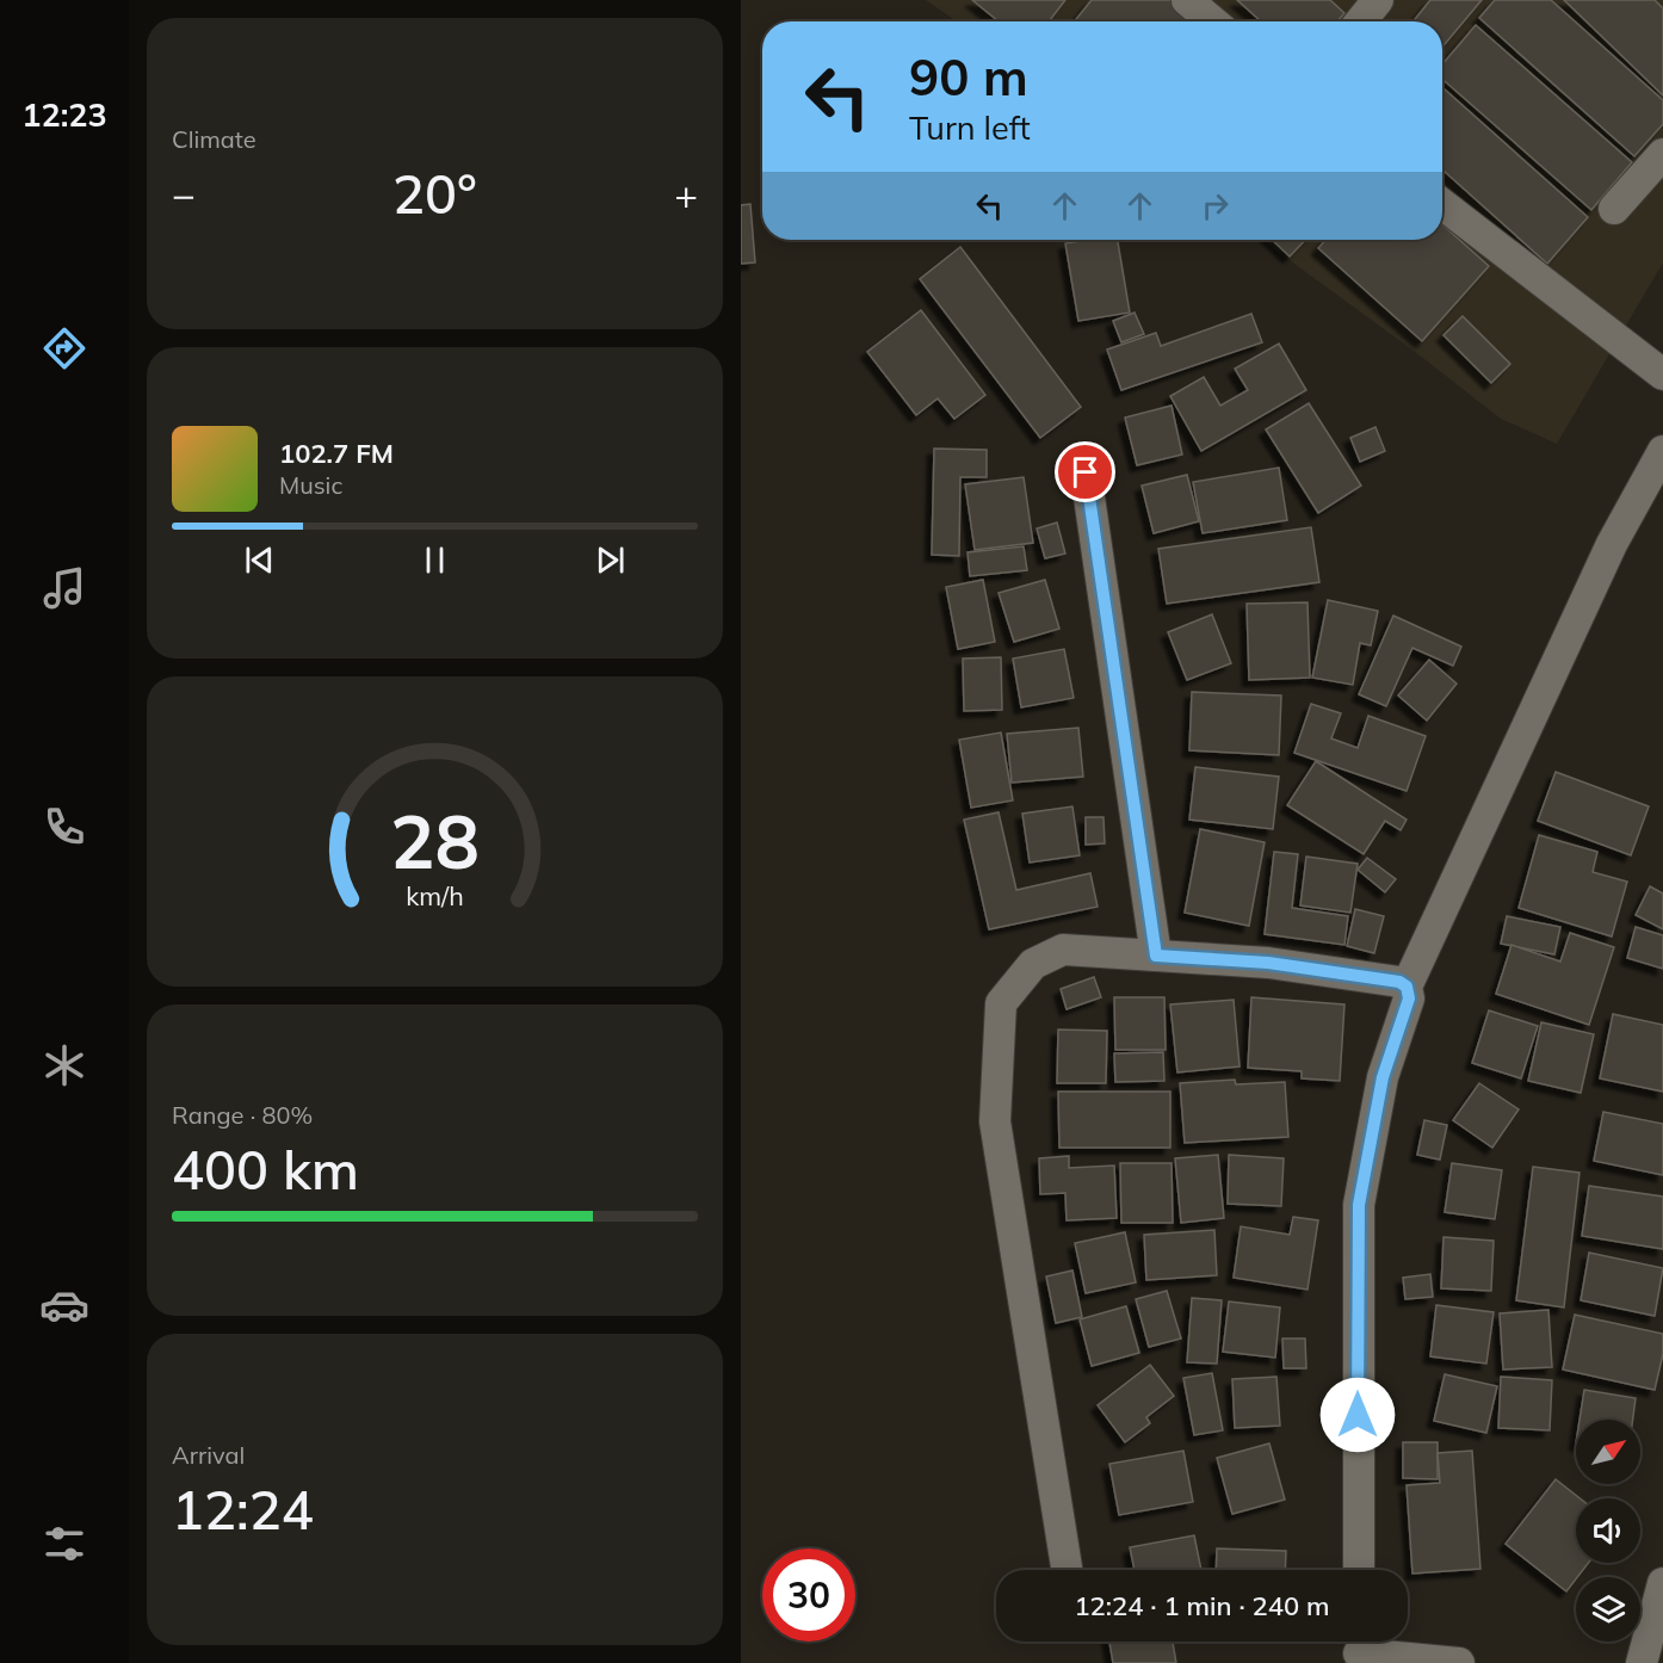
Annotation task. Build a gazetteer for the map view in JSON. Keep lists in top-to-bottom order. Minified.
{"north":"top right","page":{"tabs":"12:23","tile":["Climate",["Range · 80%","400 km"],["Arrival","12:24"]],"turn":["90 m","Turn left"],"heat":["−","20°","+"],"song":["102.7 FM","Music"],"limit":"30","trip":"12:24 · 1 min · 240 m","gauge":["28","km/h"]}}
